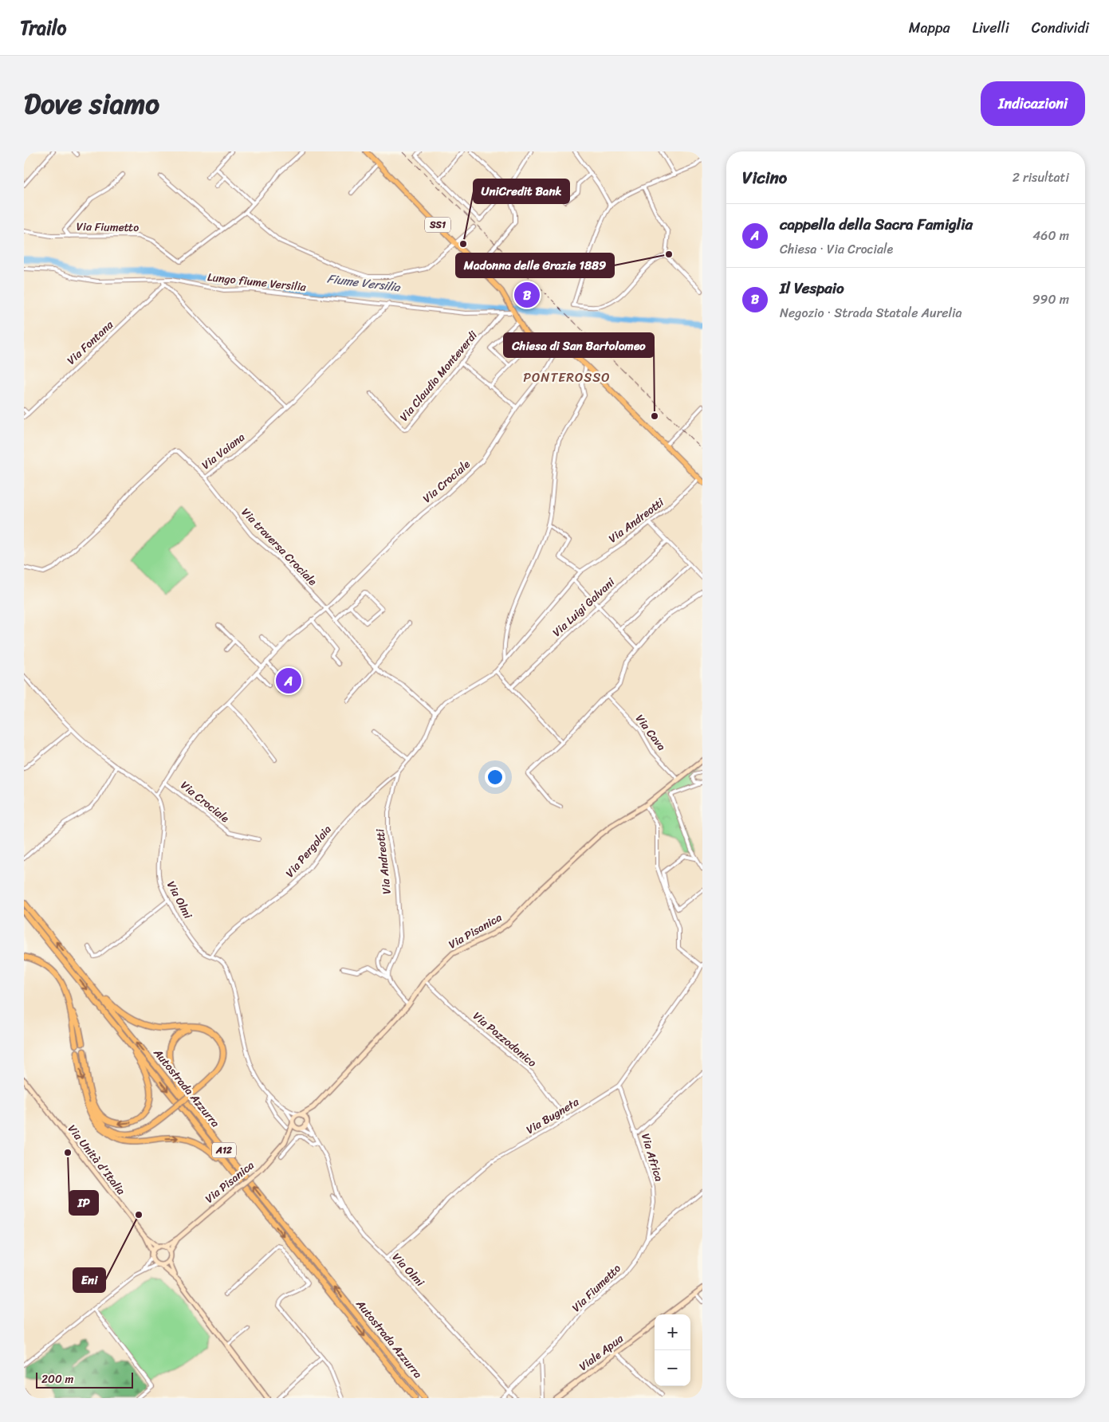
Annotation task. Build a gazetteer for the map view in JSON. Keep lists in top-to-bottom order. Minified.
{"streets":{"highway":["Autostrada Azzurra","A12"],"main road":["SS1"],"street":["Via Fiumetto","Lungo fiume Versilia","Via Fontana","Via Claudio Monteverdi","Via Vaiana","Via Crociale","Via Andreotti","Via traversa Crociale","Via Luigi Galvani","Via Cava","Via Pergolaia","Via Olmi","Via Pisanica","Via Pozzodonico","Via Bugneta","Via Africa","Via Unità d'Italia","Viale Apua"]},"crossings":[["SS1","Lungo fiume Versilia"],["SS1","Via Crociale"],["SS1","Via Andreotti"],["Via Fiumetto","Via Olmi"],["Via Fiumetto","Via Africa"],["Lungo fiume Versilia","Via Claudio Monteverdi"],["Lungo fiume Versilia","Via Vaiana"],["Via Vaiana","Via traversa Crociale"],["Via Crociale","Via traversa Crociale"],["Via Crociale","Via Olmi"],["Via Andreotti","Via Pergolaia"],["Via Cava","Via Pisanica"],["Via Pergolaia","Via Olmi"],["Via Olmi","Via Pisanica"],["Via Olmi","Via Bugneta"],["Via Pisanica","Via Pozzodonico"],["Via Pisanica","Via Unità d'Italia"],["Via Pozzodonico","Via Bugneta"],["Via Bugneta","Via Africa"]],"districts":["PONTEROSSO"],"water":["Fiume Versilia"],"places":["UniCredit Bank","Madonna delle Grazie 1889","Chiesa di San Bartolomeo","IP","Eni"],"scale_bar":"200 m","page":{"header":"Trailo","nav":["Mappa","Livelli","Condividi"],"title":"Dove siamo","buttons":"Indicazioni","heading":["Vicino","2 risultati"],"list":[{"mark":"A","name":"cappella della Sacra Famiglia","note":"Chiesa · Via Crociale","value":"460 m"},{"mark":"B","name":"Il Vespaio","note":"Negozio · Strada Statale Aurelia","value":"990 m"}],"pins":["B","A"],"map_buttons":["+","−"],"scale":"200 m"}}
